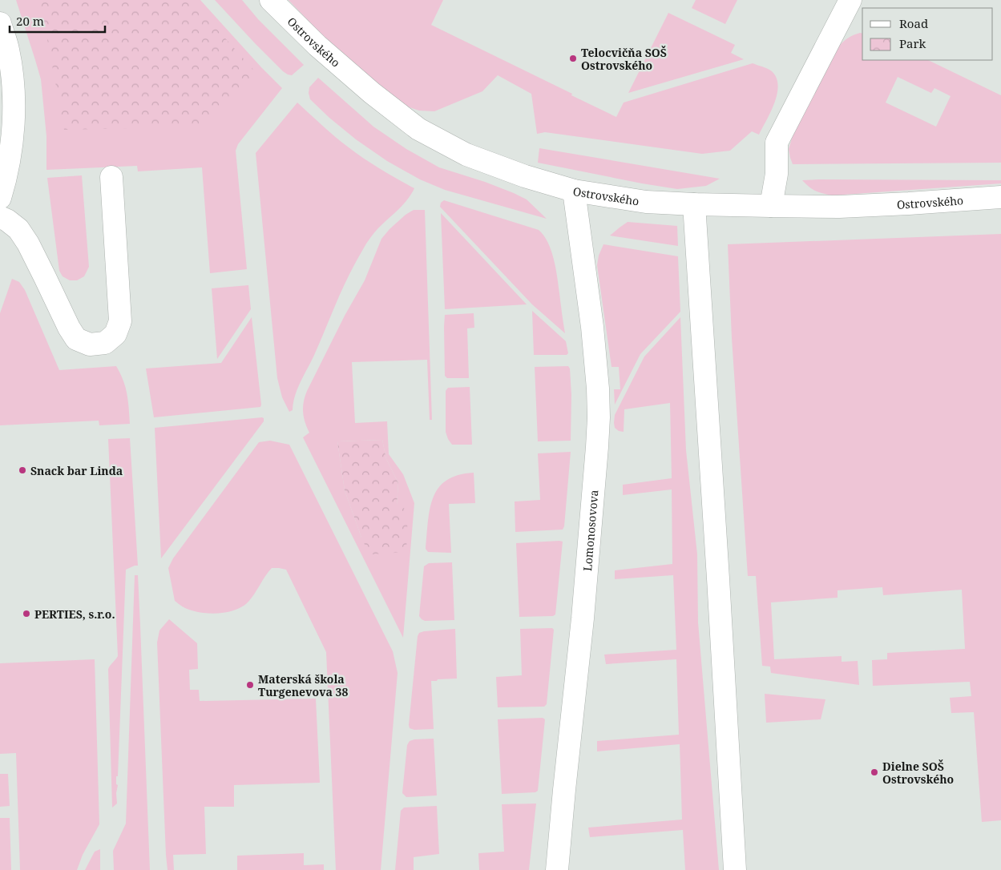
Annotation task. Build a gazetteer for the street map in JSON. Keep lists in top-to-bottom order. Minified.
{"streets":{"street":["Ostrovského","Lomonosovova"]},"crossings":[["Ostrovského","Lomonosovova"]],"places":["Telocvičňa SOŠ Ostrovského","Snack bar Linda","PERTIES, s.r.o.","Materská škola Turgenevova 38","Dielne SOŠ Ostrovského"],"legend":["Road","Park"],"scale_bar":"20 m"}
